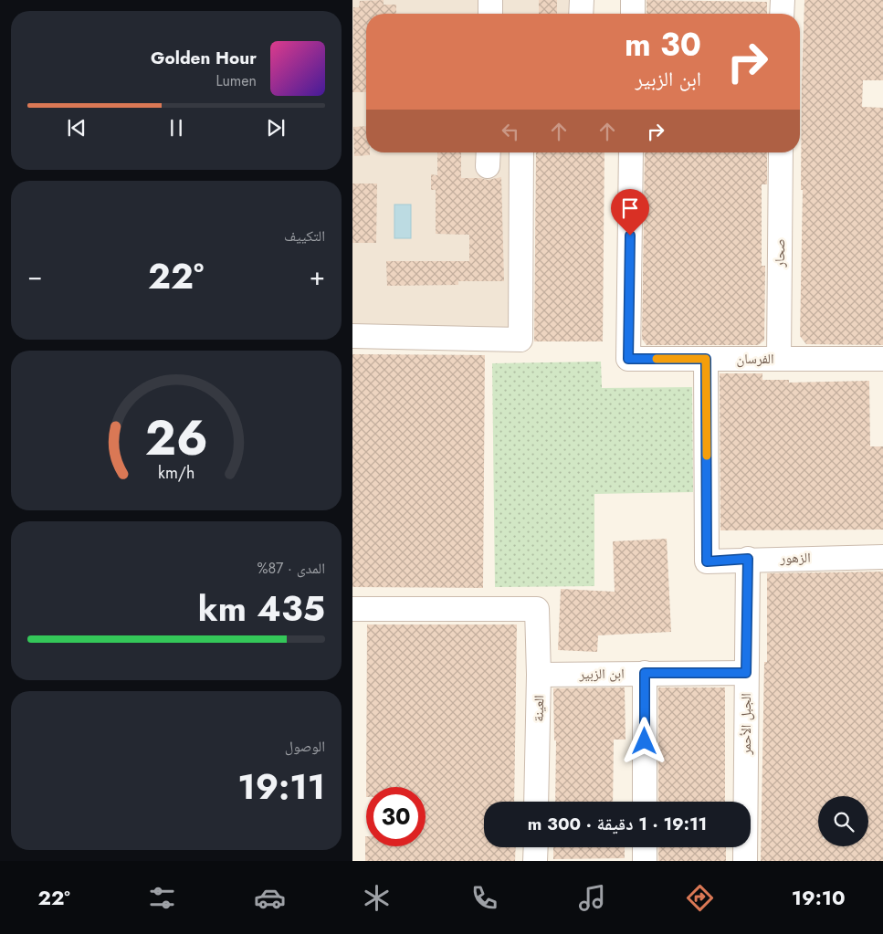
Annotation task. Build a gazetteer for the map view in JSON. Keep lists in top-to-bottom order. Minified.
{"streets":{"street":["صحار","الفرسان","الزهور","ابن الزبير","العينة","الجبل الأحمر"]},"crossings":[["صحار","الفرسان"],["الفرسان","الزهور"],["الزهور","الجبل الأحمر"],["ابن الزبير","العينة"],["ابن الزبير","الجبل الأحمر"]],"page":{"turn":["30 m","ابن الزبير"],"song":["Golden Hour","Lumen"],"tile":["التكييف",["المدى · 87%","435 km"],["الوصول","19:11"]],"heat":["−","22°","+"],"limit":"30","trip":"19:11 · 1 دقيقة · 300 m","tabs":["19:10","22°"],"gauge":["26","km/h"]}}
